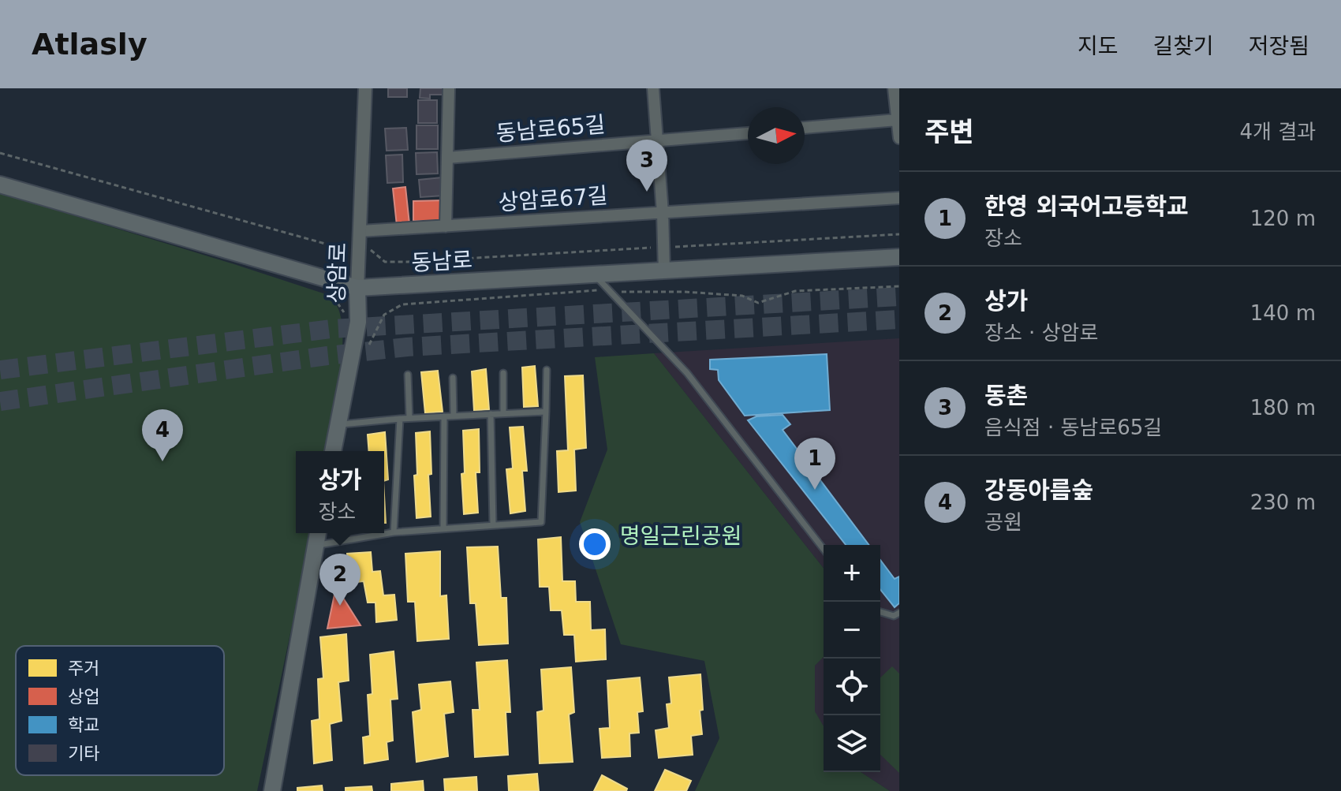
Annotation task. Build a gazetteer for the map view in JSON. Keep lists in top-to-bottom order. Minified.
{"streets":{"main road":["동남로","상암로"],"street":["동남로65길","상암로67길"]},"crossings":[["상암로67길","상암로"],["동남로","상암로"]],"parks":["명일근린공원"],"legend":["주거","상업","학교","기타"],"north":"right","page":{"header":"Atlasly","nav":["지도","길찾기","저장됨"],"heading":["주변","4개 결과"],"pins":["3","4","1","2"],"list":[{"mark":"1","name":"한영 외국어고등학교","note":"장소","value":"120 m"},{"mark":"2","name":"상가","note":"장소 · 상암로","value":"140 m"},{"mark":"3","name":"동촌","note":"음식점 · 동남로65길","value":"180 m"},{"mark":"4","name":"강동아름숲","note":"공원","value":"230 m"}],"popup":["상가","장소"],"map_buttons":["+","−"]}}
